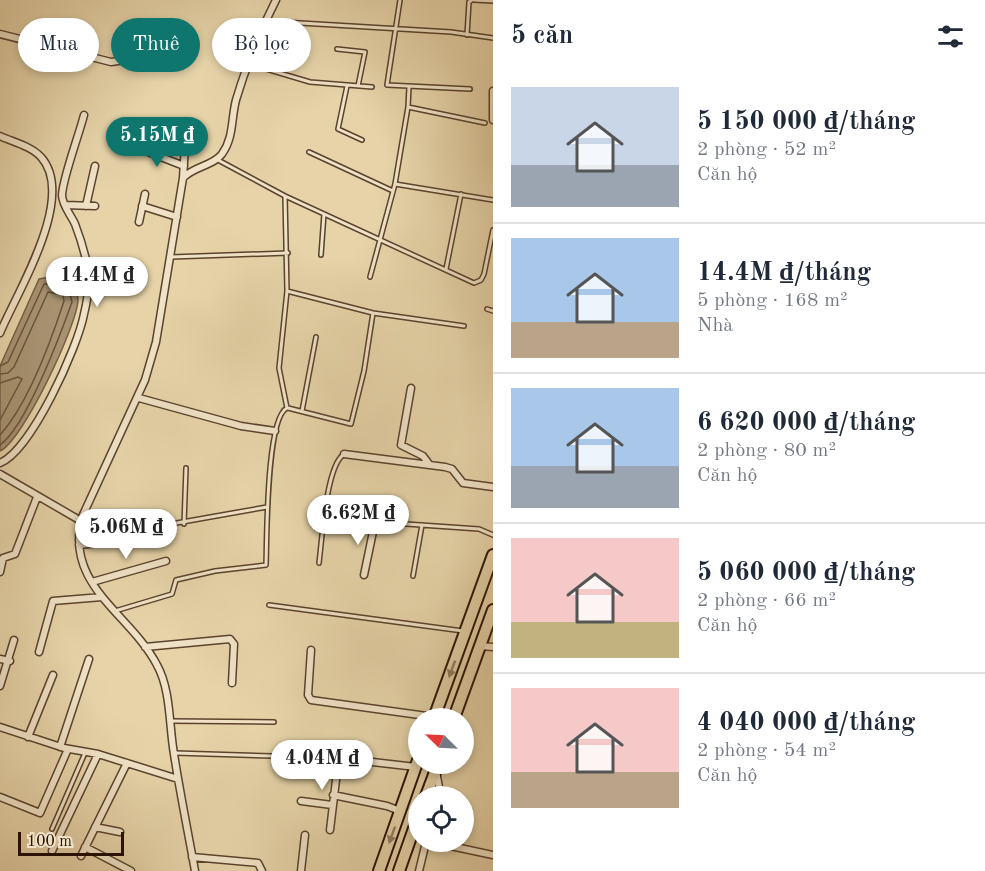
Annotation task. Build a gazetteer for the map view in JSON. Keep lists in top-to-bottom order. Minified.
{"scale_bar":"100 m","north":"top left","page":{"heading":"5 căn","chip":["Mua","Thuê","Bộ lọc"],"list":[{"name":"5 150 000 ₫/tháng","note":"2 phòng · 52 m² · Căn hộ"},{"name":"14.4M ₫/tháng","note":"5 phòng · 168 m² · Nhà"},{"name":"6 620 000 ₫/tháng","note":"2 phòng · 80 m² · Căn hộ"},{"name":"5 060 000 ₫/tháng","note":"2 phòng · 66 m² · Căn hộ"},{"name":"4 040 000 ₫/tháng","note":"2 phòng · 54 m² · Căn hộ"}],"price":["5.15M ₫","14.4M ₫","6.62M ₫","5.06M ₫","4.04M ₫"],"scale":"100 m"}}
